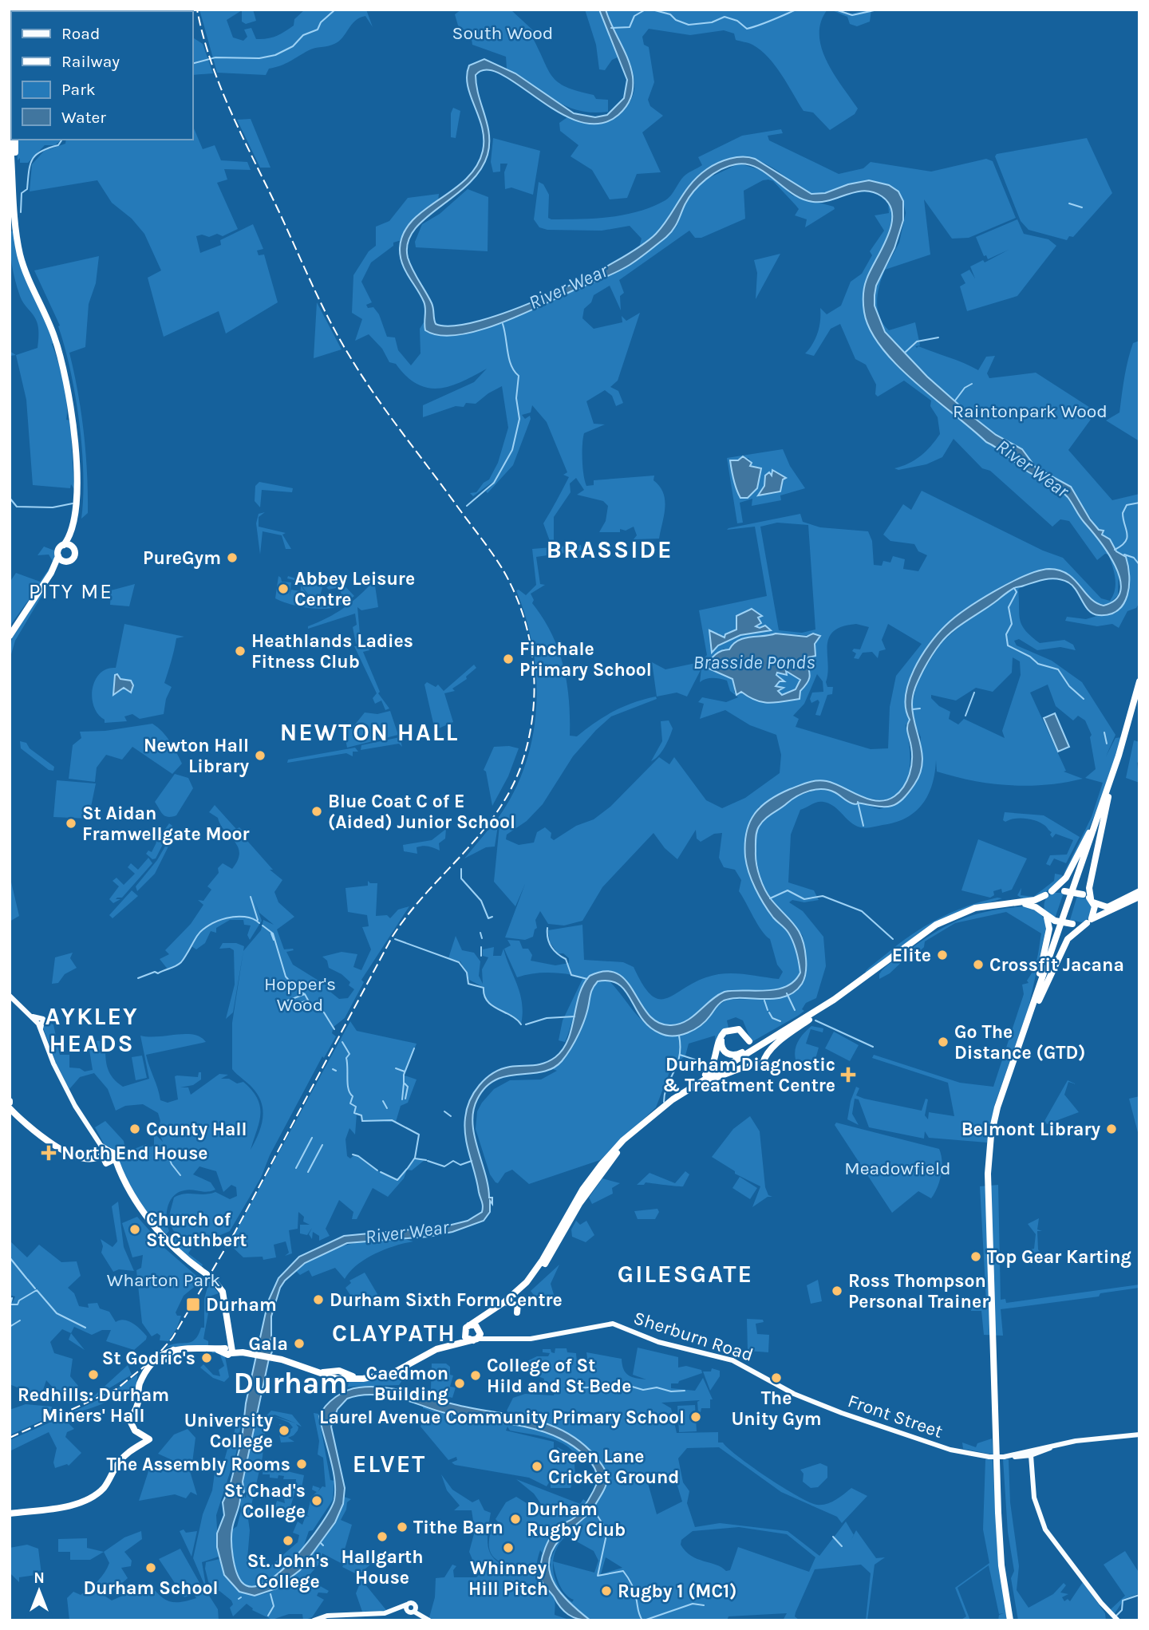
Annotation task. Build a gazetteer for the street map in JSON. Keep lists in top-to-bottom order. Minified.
{"streets":{"main road":["Sherburn Road","Front Street"]},"crossings":[["Sherburn Road","Front Street"]],"districts":["BRASSIDE","PITY ME","NEWTON HALL","AYKLEY HEADS","GILESGATE","CLAYPATH","Durham","ELVET"],"water":["River Wear","Brasside Ponds"],"parks":["South Wood","Raintonpark Wood","Hopper's Wood","Meadowfield","Wharton Park"],"places":{"other":["PureGym","Abbey Leisure Centre","Heathlands Ladies Fitness Club","Finchale Primary School","Newton Hall Library","Blue Coat C of E (Aided) Junior School","St Aidan Framwellgate Moor","Elite","Crossfit Jacana","Go The Distance (GTD)","County Hall","Belmont Library","Church of St Cuthbert","Top Gear Karting","Ross Thompson Personal Trainer","Durham Sixth Form Centre","Gala","St Godric's","Redhills: Durham Miners' Hall","College of St Hild and St Bede","The Unity Gym","Caedmon Building","Laurel Avenue Community Primary School","University College","The Assembly Rooms","Green Lane Cricket Ground","St Chad's College","Durham Rugby Club","Tithe Barn","Hallgarth House","St. John's College","Whinney Hill Pitch","Durham School","Rugby 1 (MC1)"],"health":["Durham Diagnostic & Treatment Centre","North End House"],"transit":["Durham"]},"legend":["Road","Railway","Park","Water"],"north":"top"}
